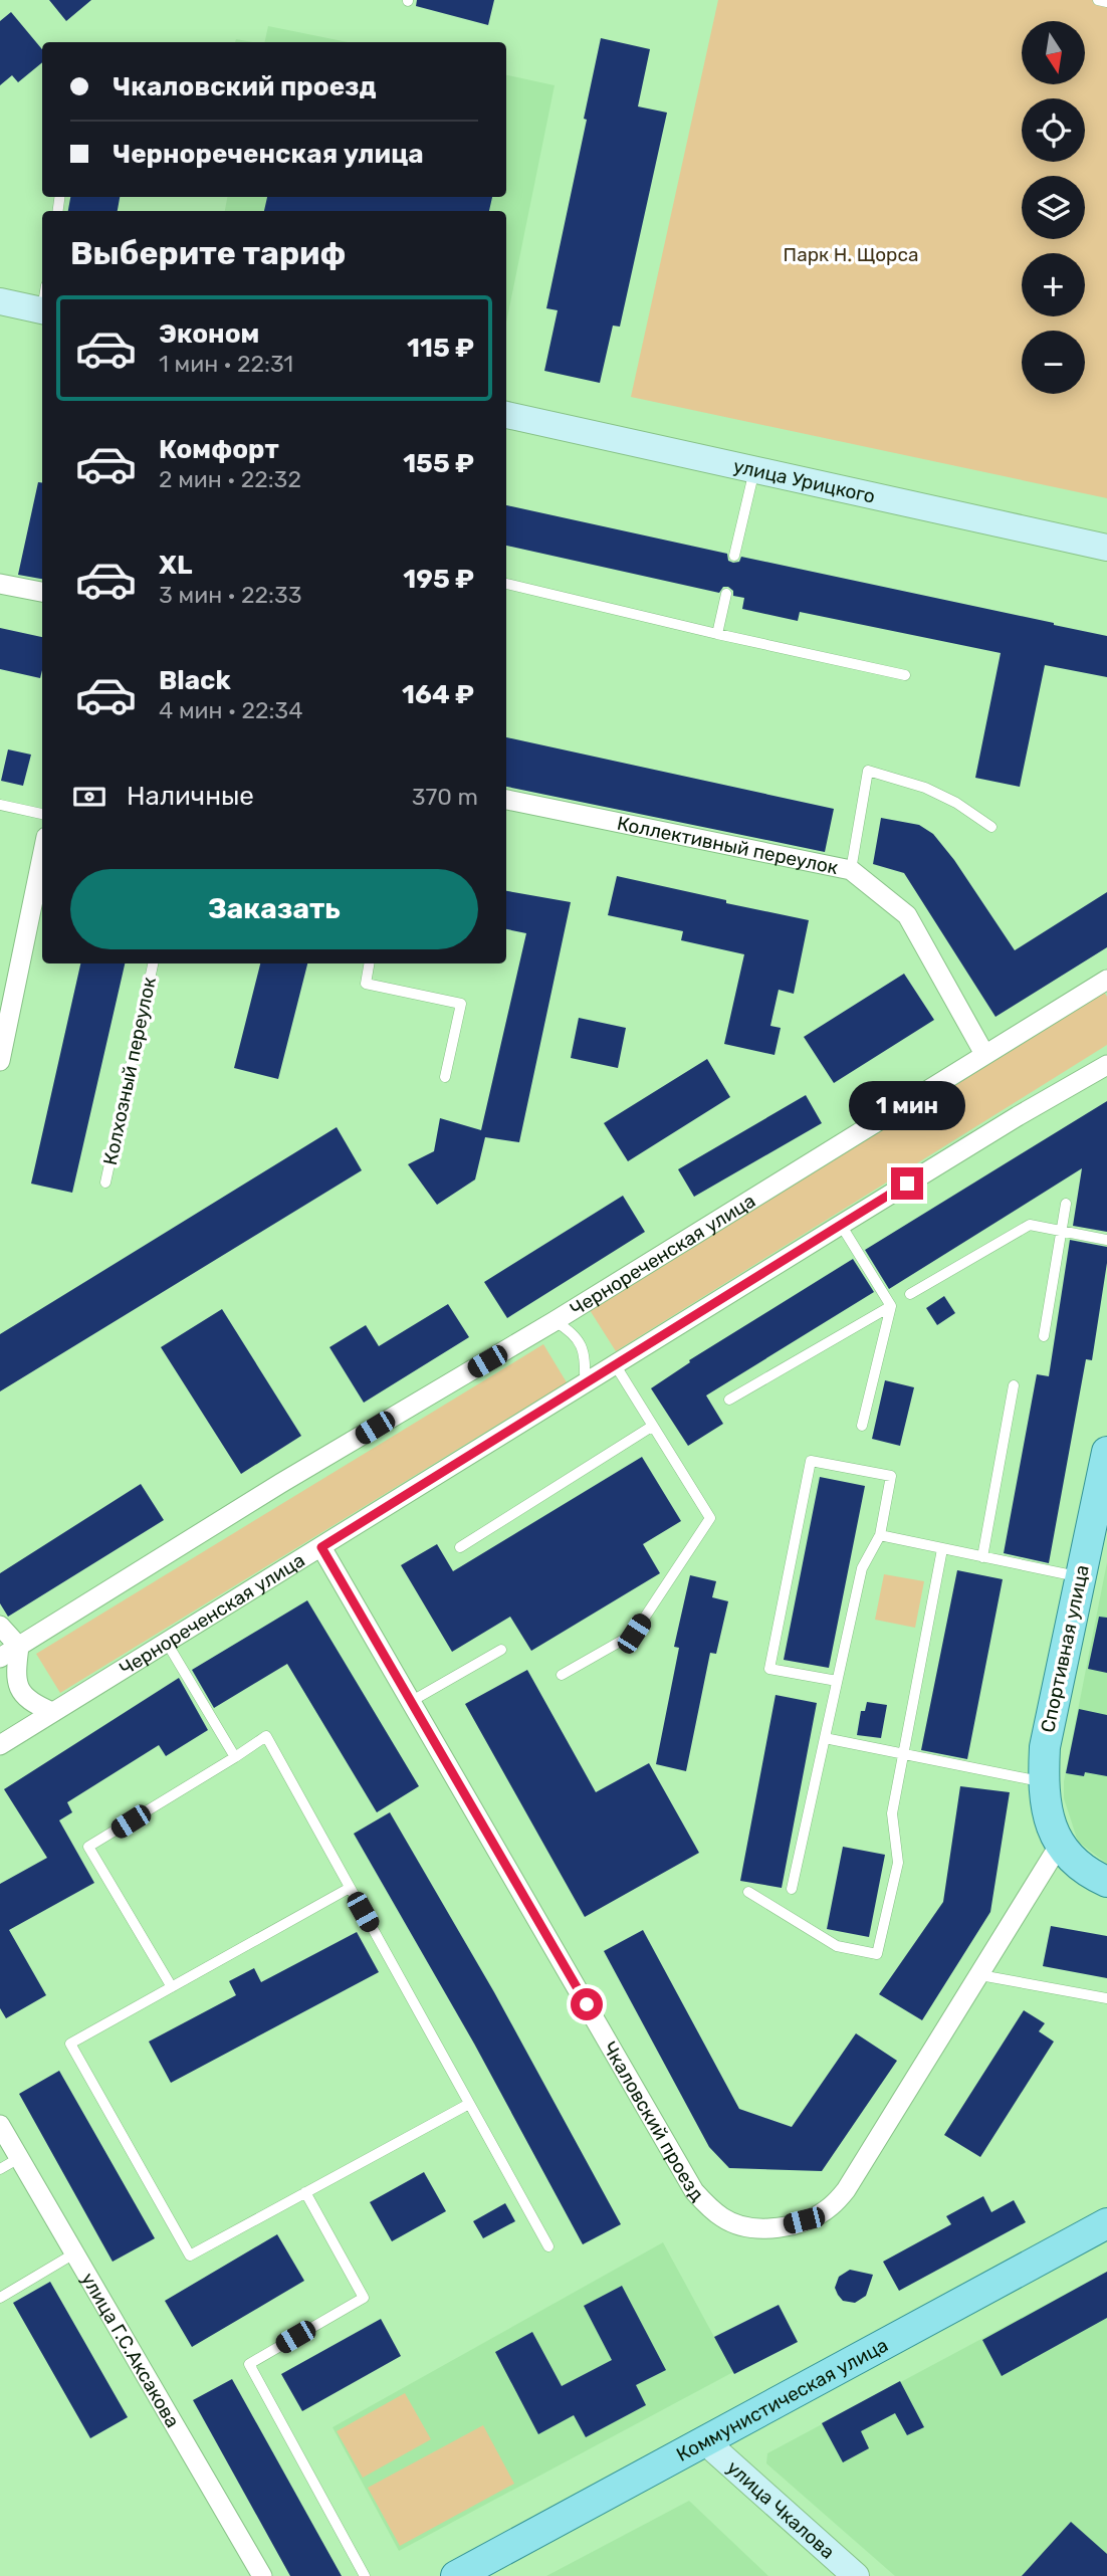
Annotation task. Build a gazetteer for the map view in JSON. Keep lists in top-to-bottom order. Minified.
{"streets":{"main road":["улица Урицкого","Спортивная улица","Коммунистическая улица","улица Чкалова"],"street":["Коллективный переулок","Чернореченская улица","Чкаловский проезд","улица Г.С.Аксакова"],"lane":["Колхозный переулок"]},"crossings":[["Коллективный переулок","Чернореченская улица"],["Чернореченская улица","Чкаловский проезд"],["Спортивная улица","Чкаловский проезд"],["Коммунистическая улица","улица Чкалова"]],"parks":["Парк Н. Щорса"],"north":"bottom","page":{"map_buttons":["+","−"],"banner":["Чкаловский проезд","Чернореченская улица"],"heading":"Выберите тариф","list":[{"name":"Эконом","note":"1 мин · 22:31","value":"115 ₽"},{"name":"Комфорт","note":"2 мин · 22:32","value":"155 ₽"},{"name":"XL","note":"3 мин · 22:33","value":"195 ₽"},{"name":"Black","note":"4 мин · 22:34","value":"164 ₽"}],"pay":["Наличные","370 m"],"buttons":"Заказать","bubble":"1 мин"}}
